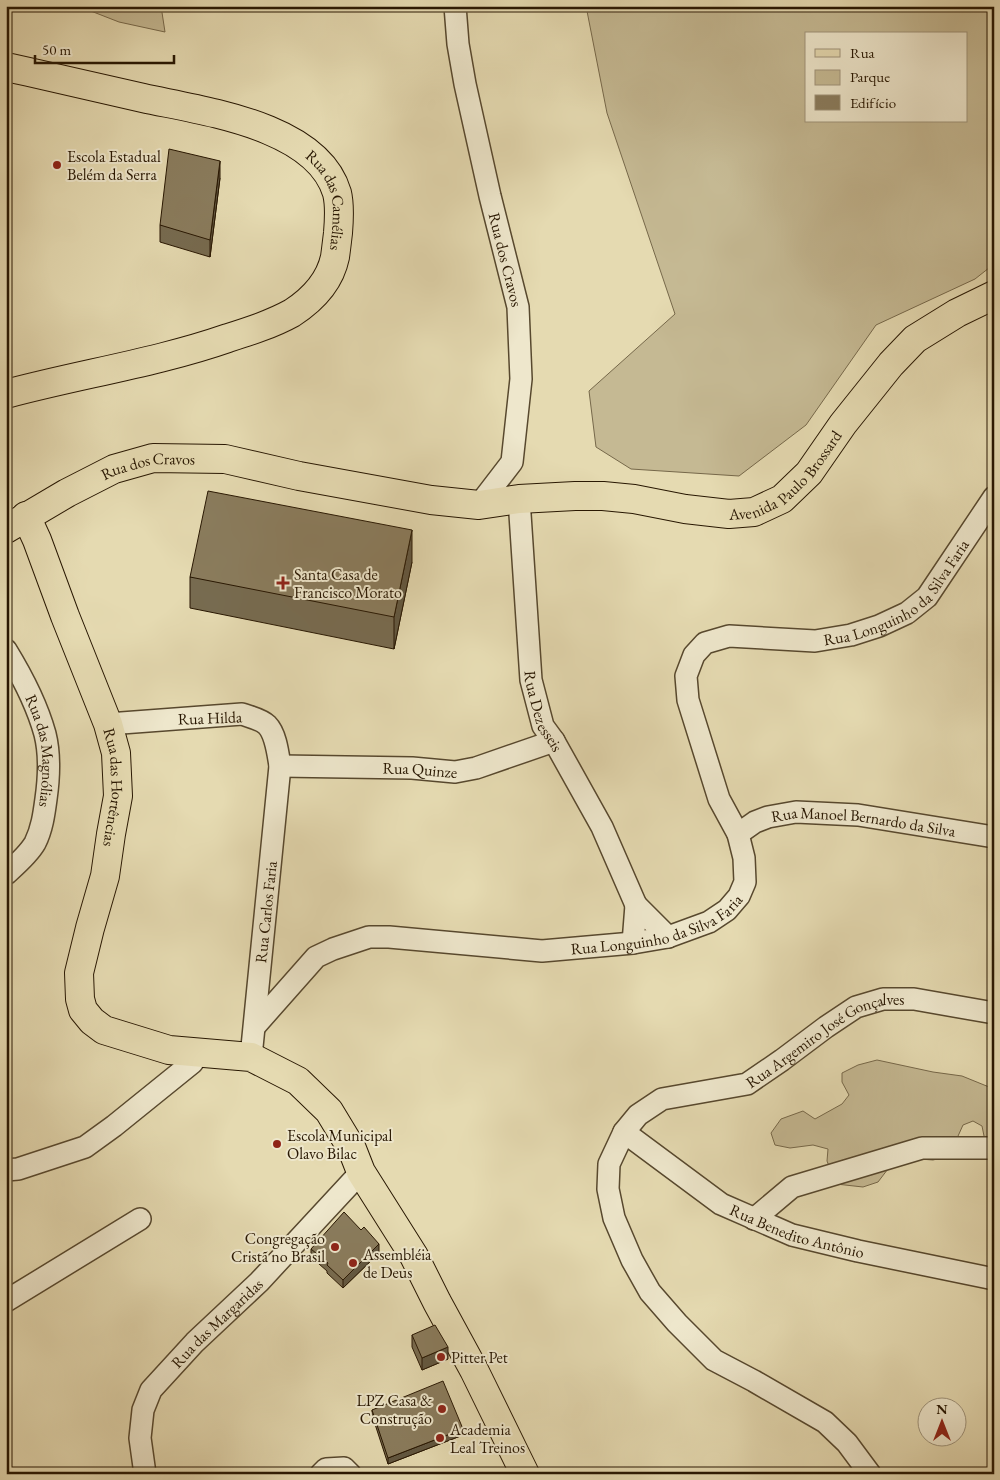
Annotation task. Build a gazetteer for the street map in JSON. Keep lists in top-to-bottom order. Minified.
{"streets":{"main road":["Rua das Camélias","Rua dos Cravos","Avenida Paulo Brossard","Rua das Hortências"],"street":["Rua Longuinho da Silva Faria","Rua Dezesseis","Rua Hilda","Rua das Magnólias","Rua Quinze","Rua Manoel Bernardo da Silva","Rua Carlos Faria","Rua Argemiro José Gonçalves","Rua Benedito Antônio","Rua das Margaridas"]},"crossings":[["Rua dos Cravos","Avenida Paulo Brossard"],["Rua dos Cravos","Rua Dezesseis"],["Rua dos Cravos","Rua das Hortências"],["Avenida Paulo Brossard","Rua Dezesseis"],["Rua Longuinho da Silva Faria","Rua Dezesseis"],["Rua Longuinho da Silva Faria","Rua Manoel Bernardo da Silva"],["Rua Longuinho da Silva Faria","Rua Carlos Faria"],["Rua Dezesseis","Rua Quinze"],["Rua Hilda","Rua Quinze"],["Rua Hilda","Rua das Hortências"],["Rua Hilda","Rua Carlos Faria"],["Rua Quinze","Rua Carlos Faria"],["Rua das Hortências","Rua Carlos Faria"],["Rua das Hortências","Rua das Margaridas"],["Rua Argemiro José Gonçalves","Rua Benedito Antônio"]],"places":{"other":["Escola Estadual Belém da Serra","Escola Municipal Olavo Bilac","Congregação Cristã no Brasil","Assembléia de Deus","Pitter Pet","LPZ Casa & Construção","Academia Leal Treinos"],"health":["Santa Casa de Francisco Morato"]},"legend":["Rua","Parque","Edifício"],"scale_bar":"50 m","north":"top"}
